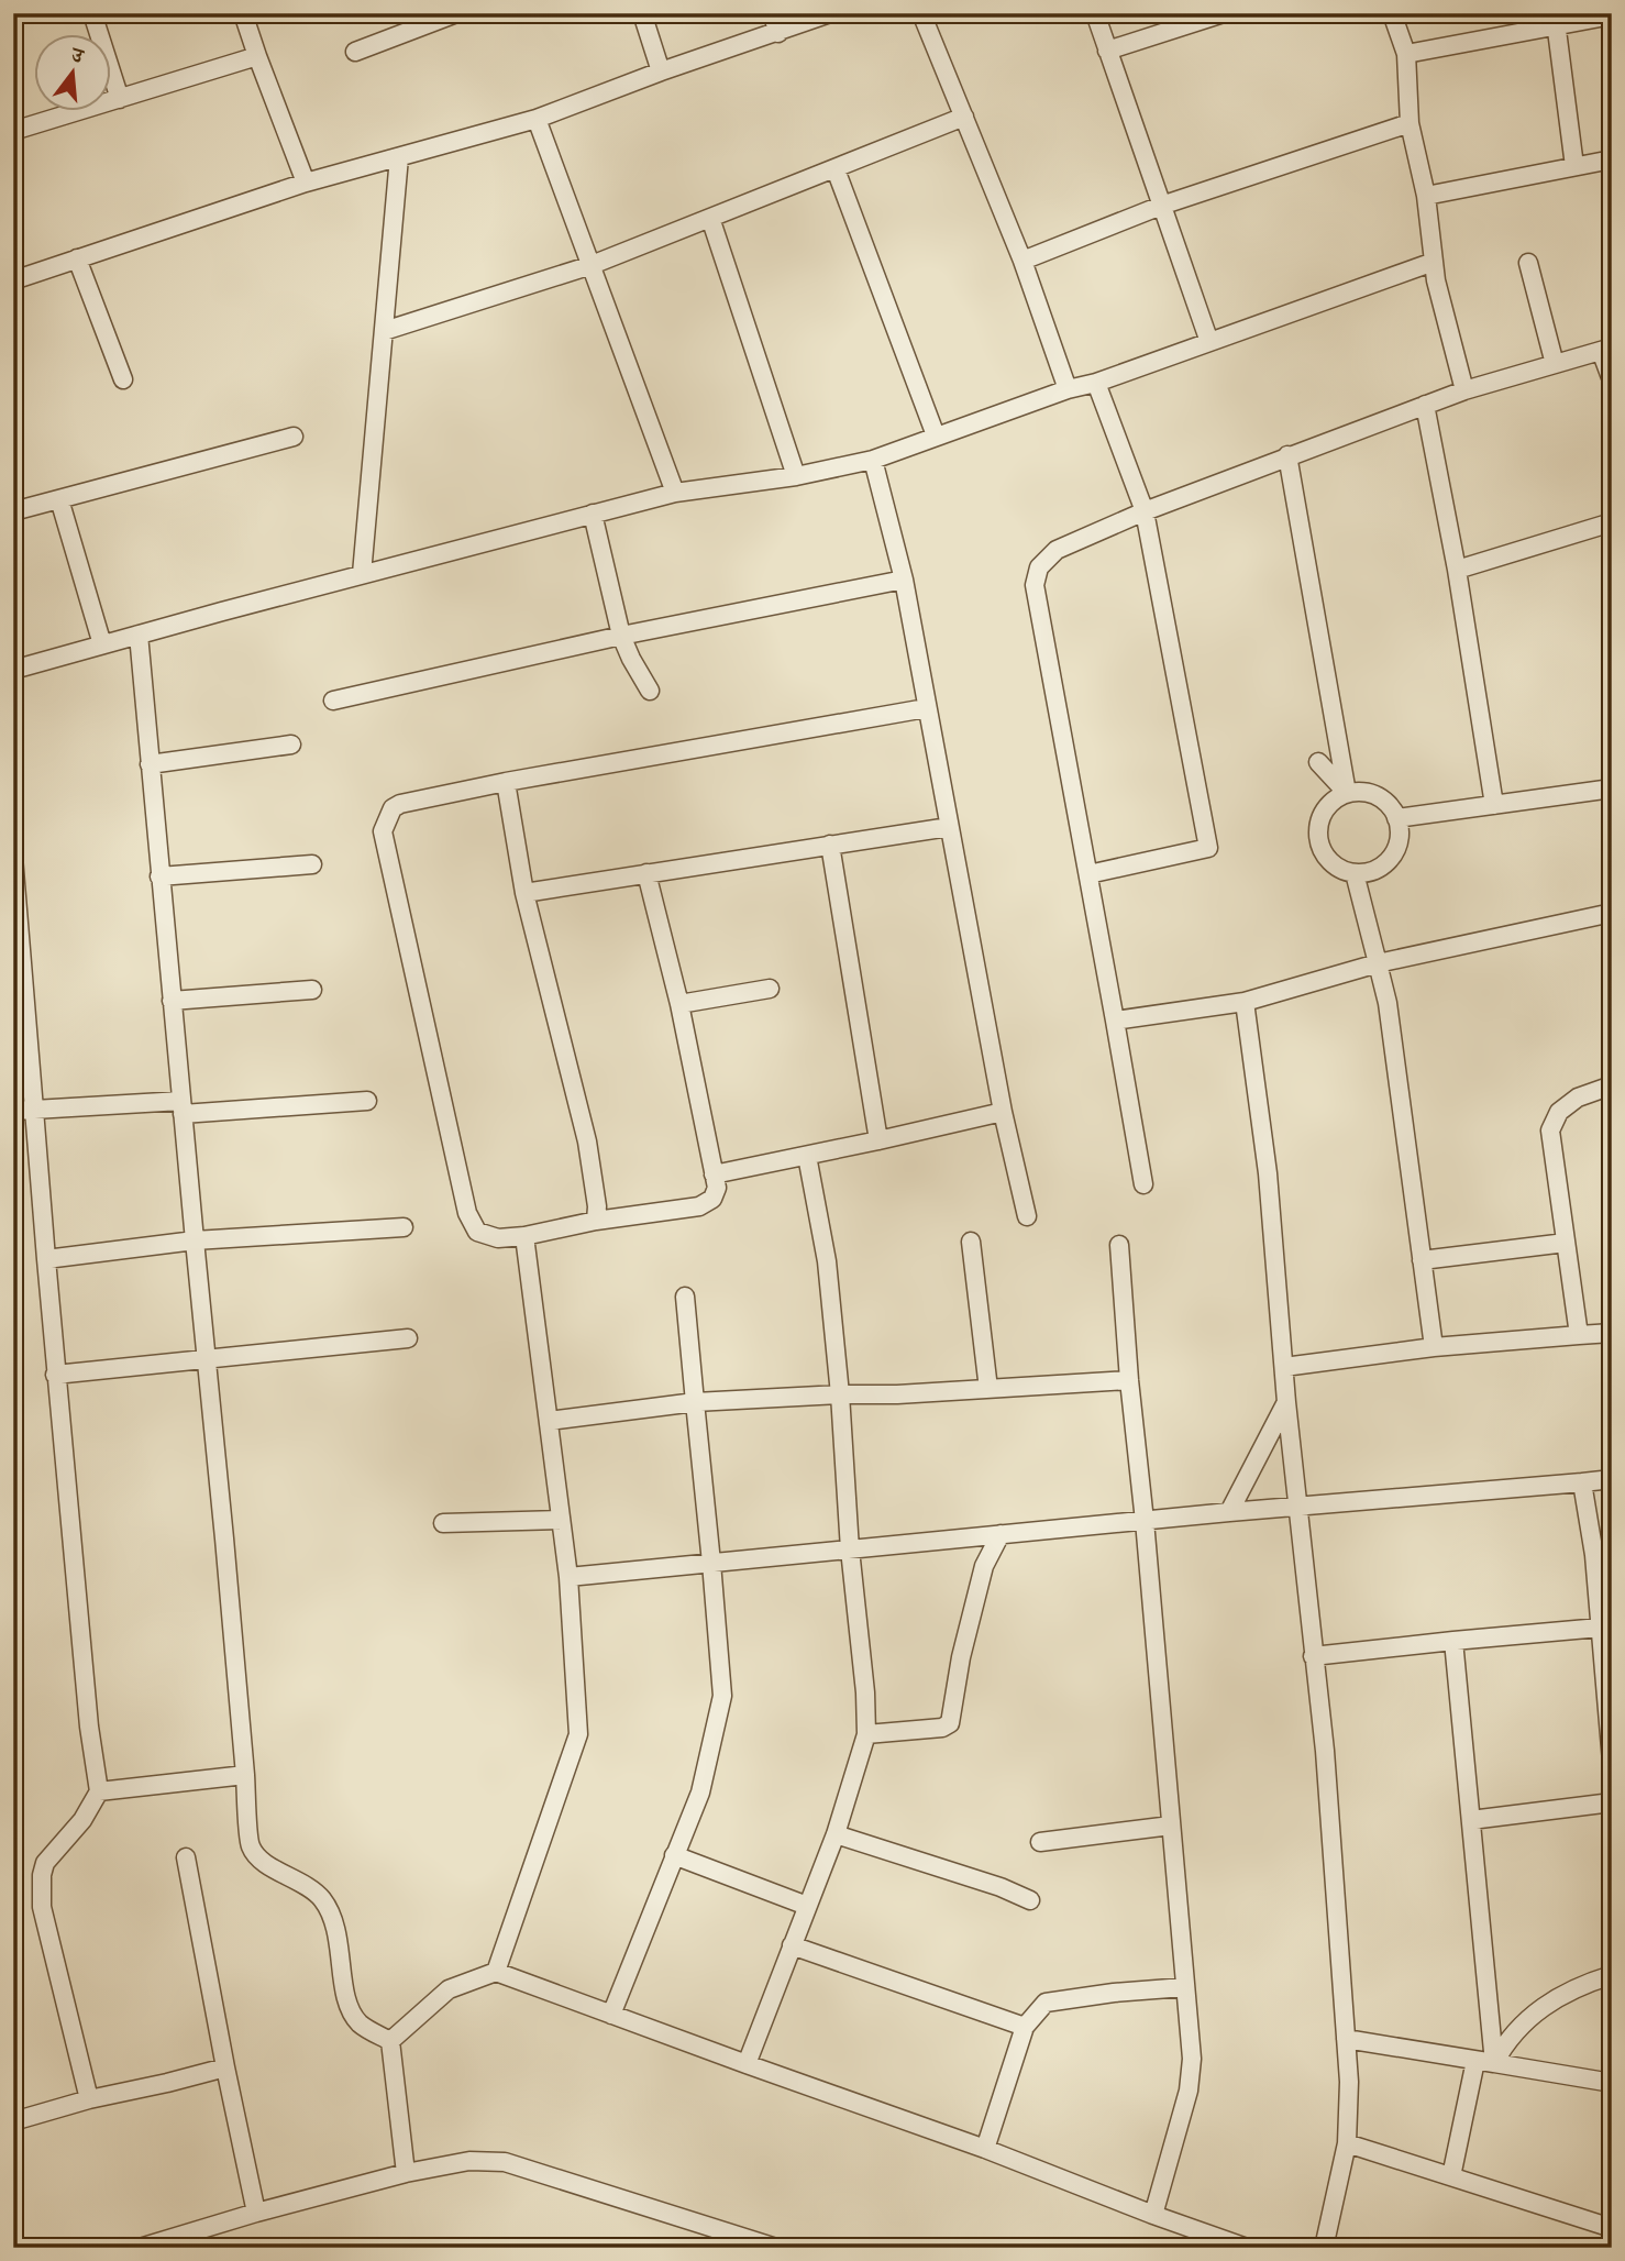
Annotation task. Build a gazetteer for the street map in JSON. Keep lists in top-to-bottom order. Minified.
{"north":"top"}
